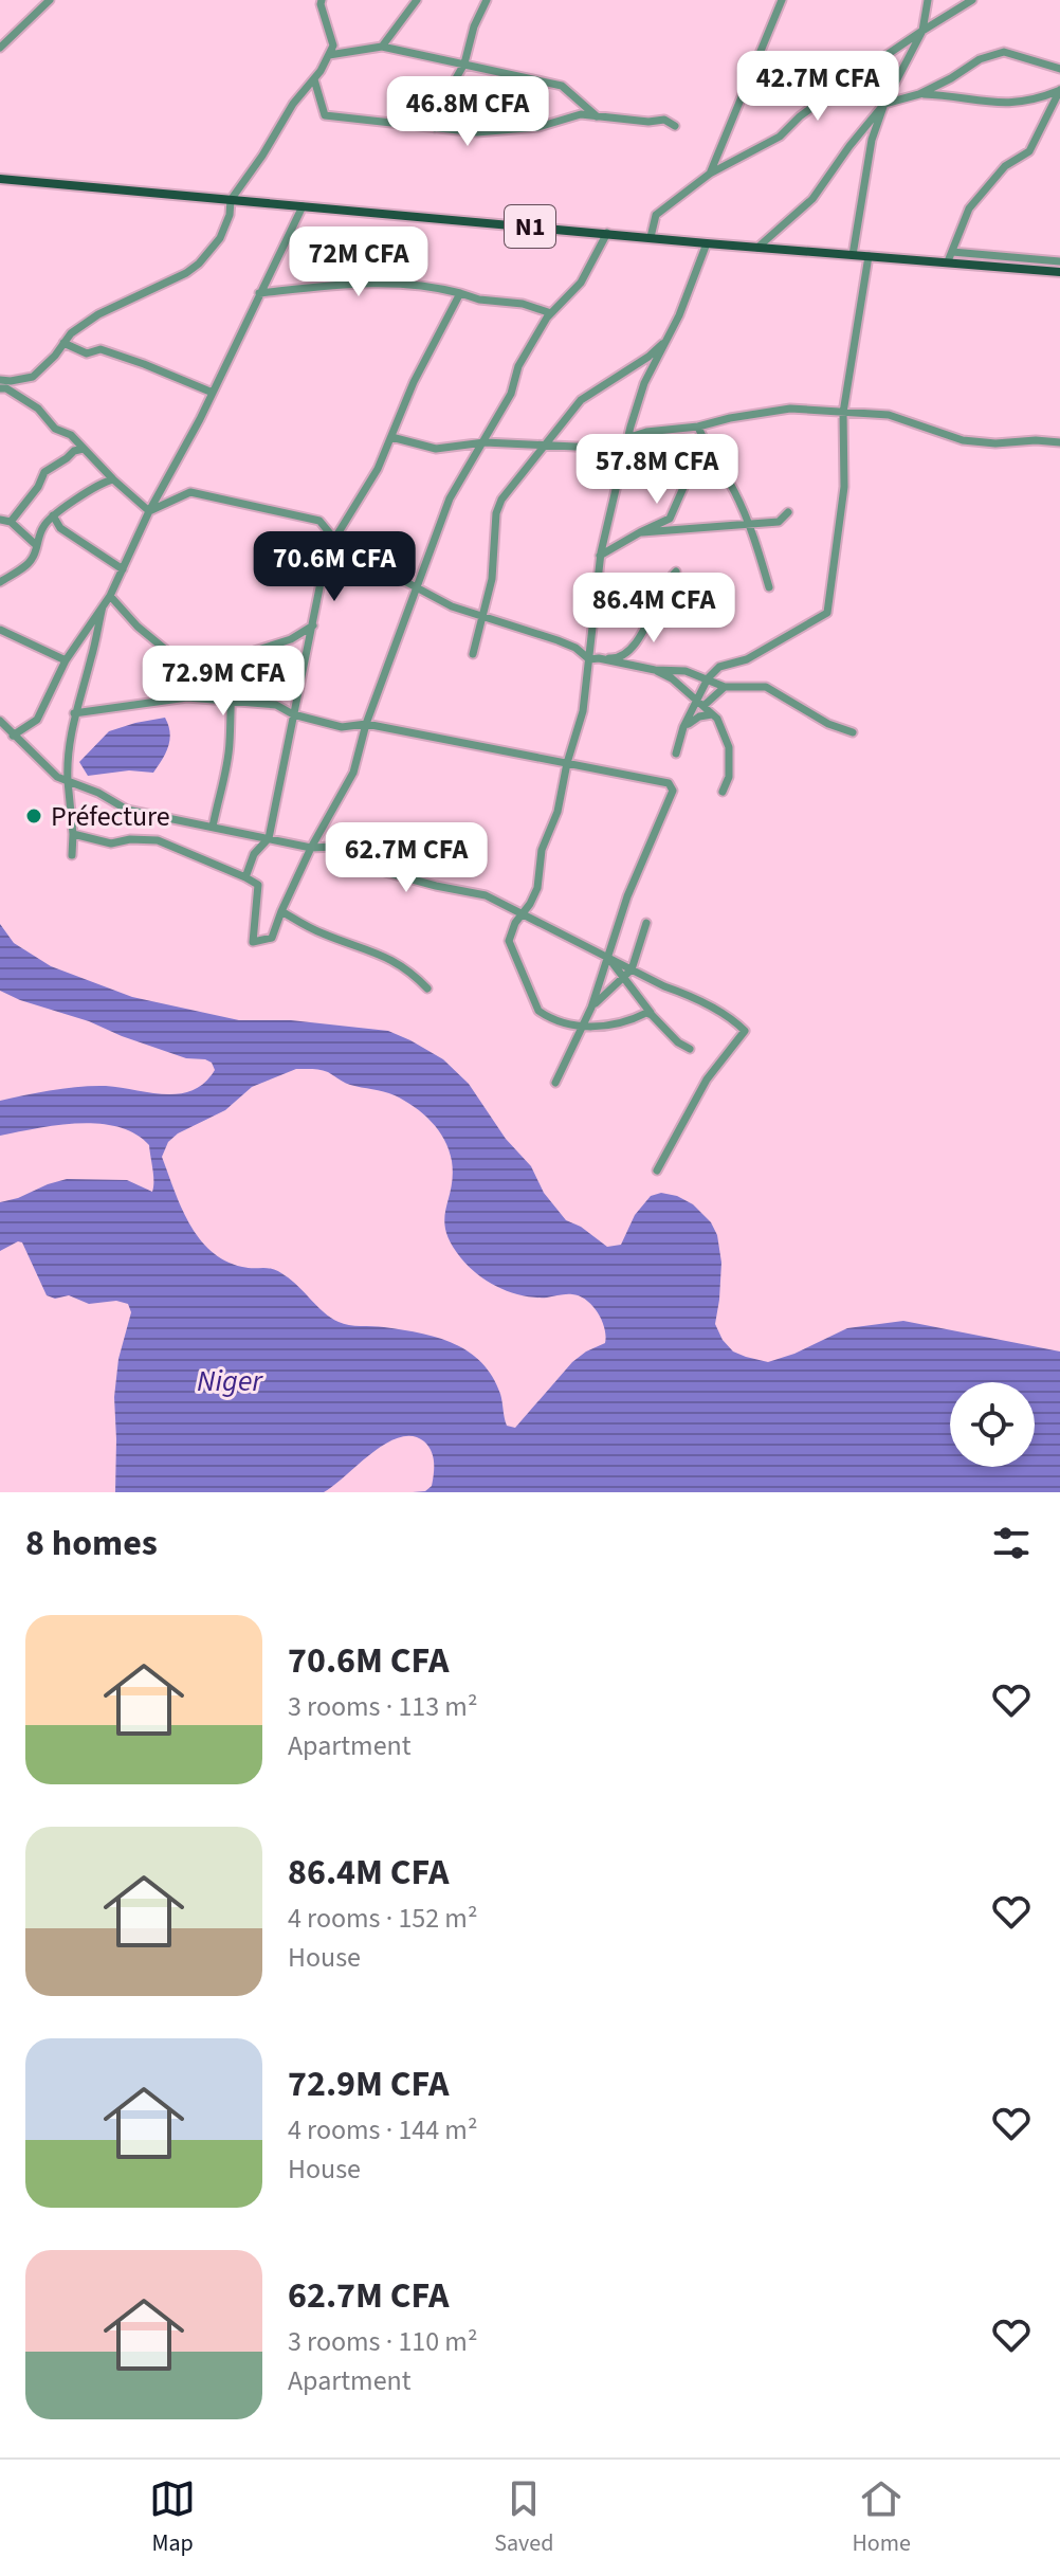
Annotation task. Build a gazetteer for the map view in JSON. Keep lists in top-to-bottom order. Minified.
{"streets":{"main road":["N1"]},"water":["Niger"],"places":["Préfecture"],"page":{"price":["42.7M CFA","46.8M CFA","72M CFA","57.8M CFA","70.6M CFA","86.4M CFA","72.9M CFA","62.7M CFA"],"heading":"8 homes","list":[{"name":"70.6M CFA","note":"3 rooms · 113 m² · Apartment"},{"name":"86.4M CFA","note":"4 rooms · 152 m² · House"},{"name":"72.9M CFA","note":"4 rooms · 144 m² · House"},{"name":"62.7M CFA","note":"3 rooms · 110 m² · Apartment"}],"tabs":["Map","Saved","Home"]}}
